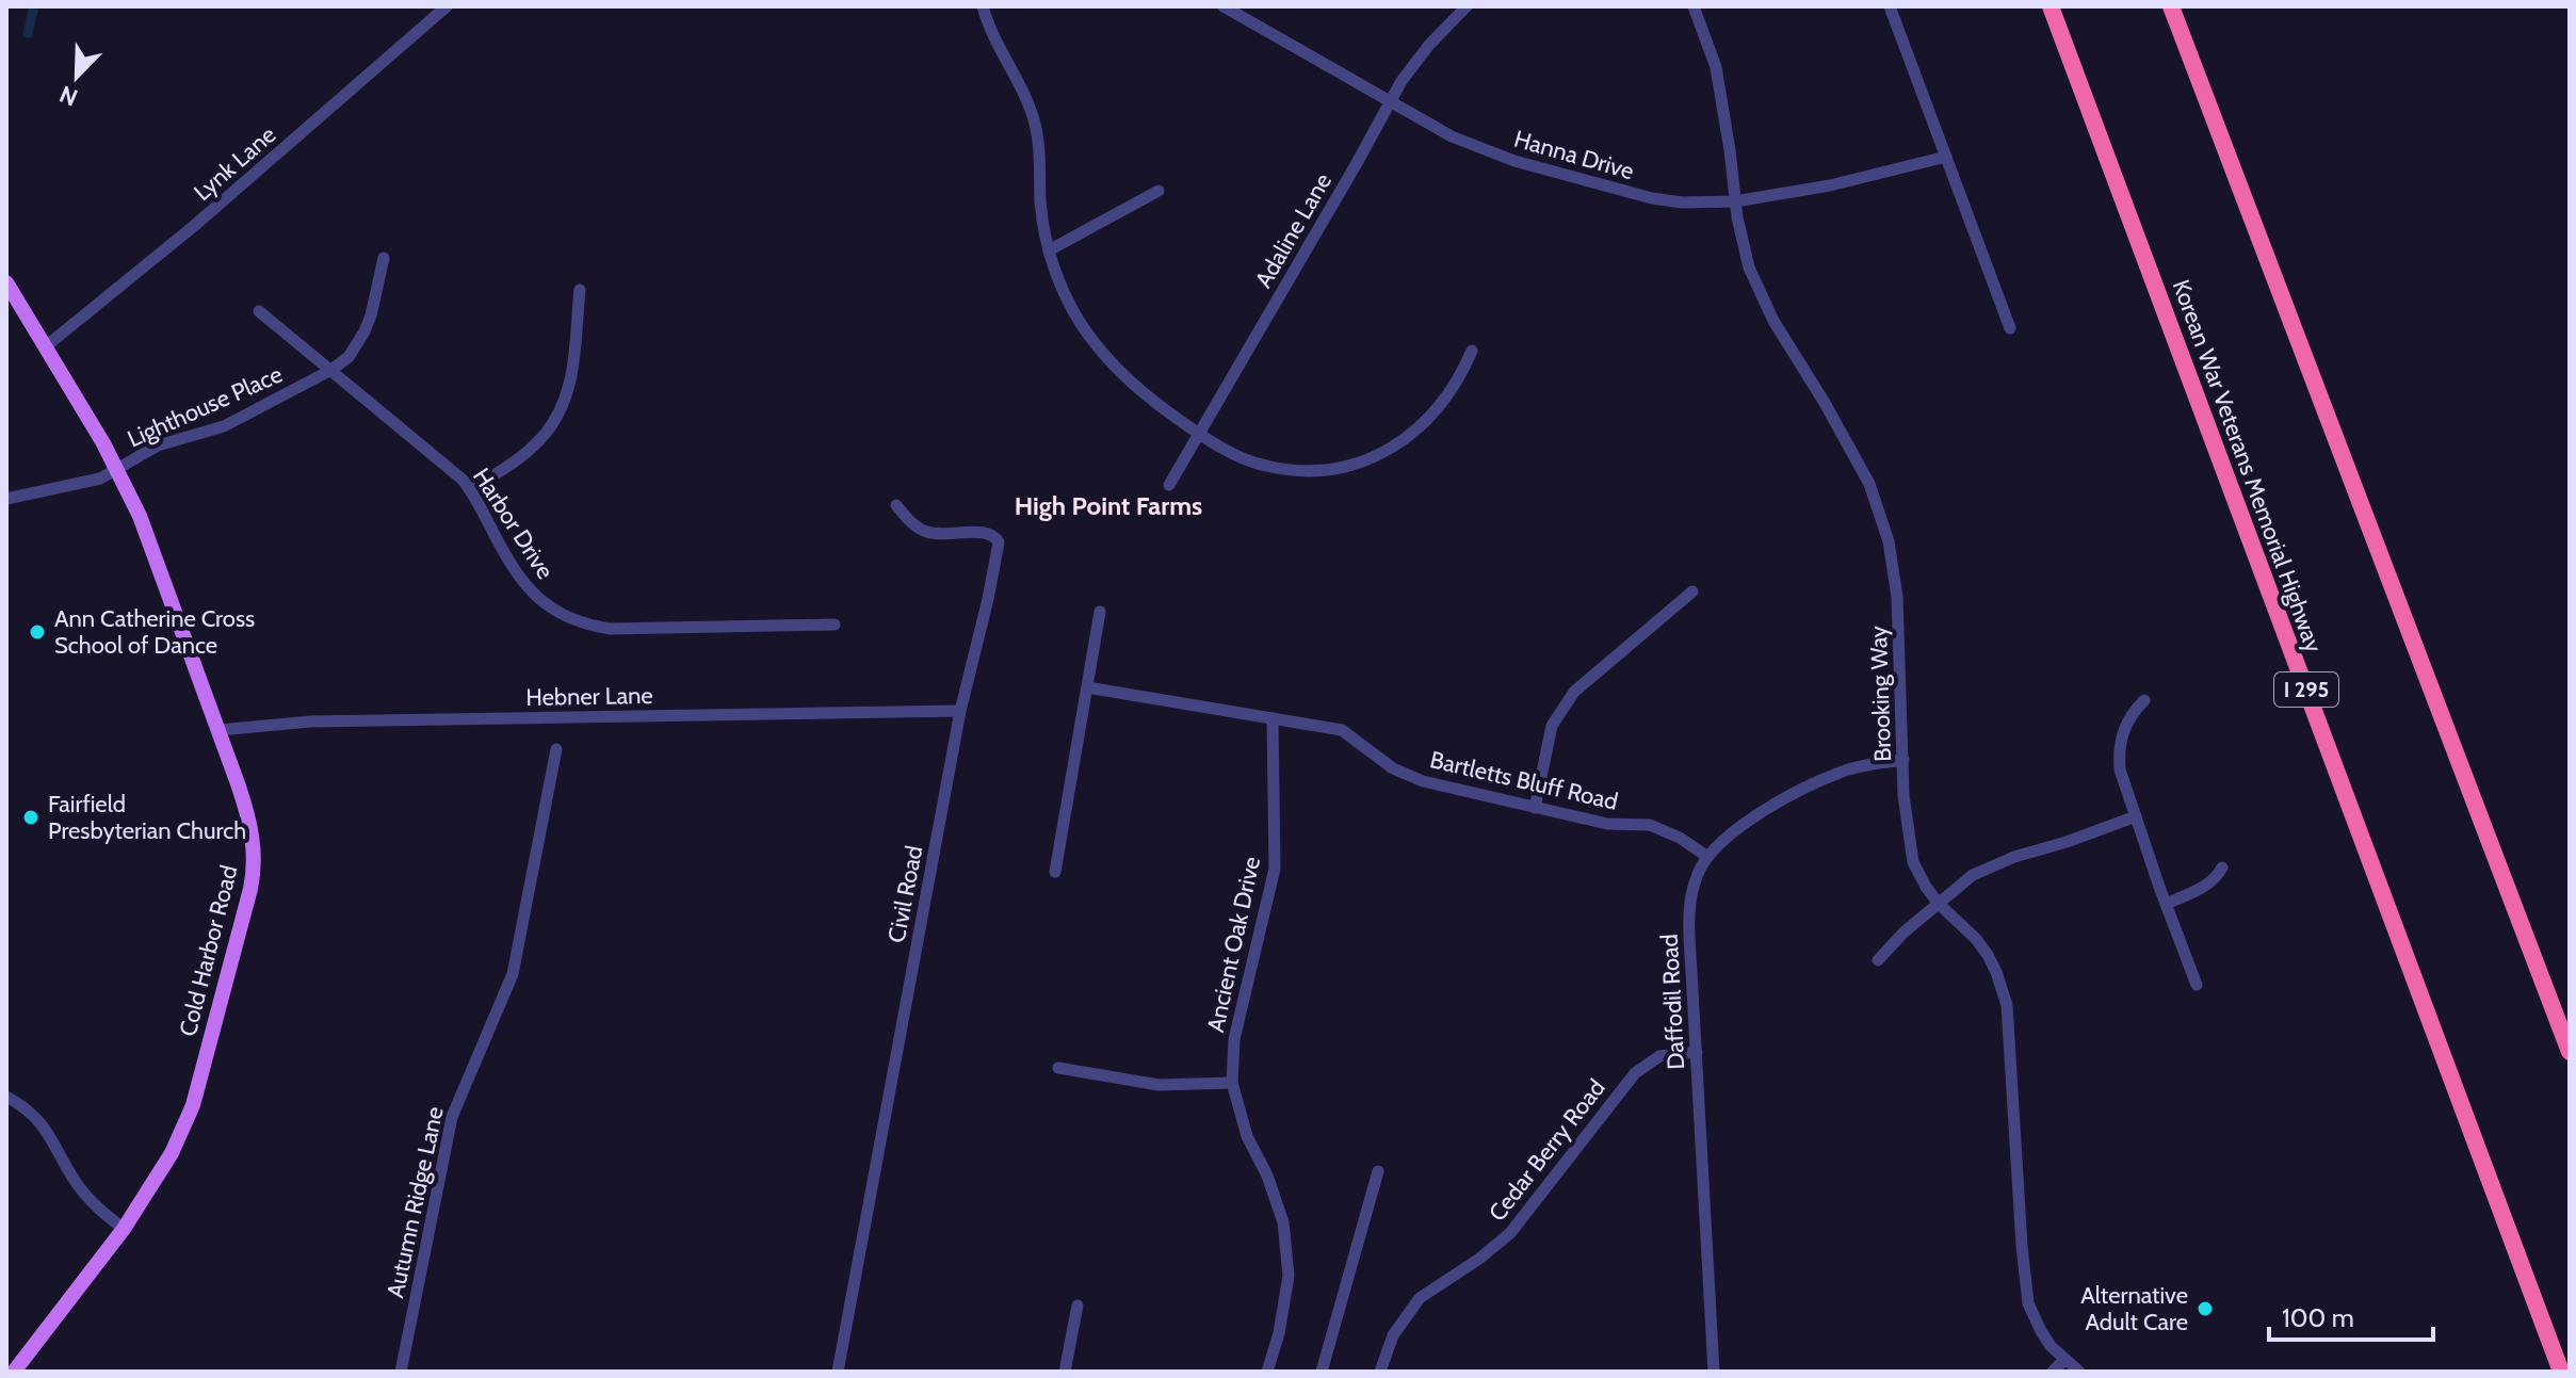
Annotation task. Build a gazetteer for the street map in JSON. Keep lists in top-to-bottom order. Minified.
{"streets":{"highway":["Korean War Veterans Memorial Highway","I 295"],"main road":["Cold Harbor Road"],"street":["Hanna Drive","Lynk Lane","Adaline Lane","Lighthouse Place","Harbor Drive","Brooking Way","Hebner Lane","Bartletts Bluff Road","Civil Road","Ancient Oak Drive","Daffodil Road","Cedar Berry Road","Autumn Ridge Lane"]},"crossings":[["Hanna Drive","Adaline Lane"],["Hanna Drive","Brooking Way"],["Lynk Lane","Cold Harbor Road"],["Lighthouse Place","Harbor Drive"],["Lighthouse Place","Cold Harbor Road"],["Brooking Way","Daffodil Road"],["Hebner Lane","Civil Road"],["Hebner Lane","Cold Harbor Road"],["Bartletts Bluff Road","Ancient Oak Drive"],["Bartletts Bluff Road","Daffodil Road"],["Daffodil Road","Cedar Berry Road"]],"districts":["High Point Farms"],"places":["Ann Catherine Cross School of Dance","Fairfield Presbyterian Church","Alternative Adult Care"],"scale_bar":"100 m","north":"bottom left"}
